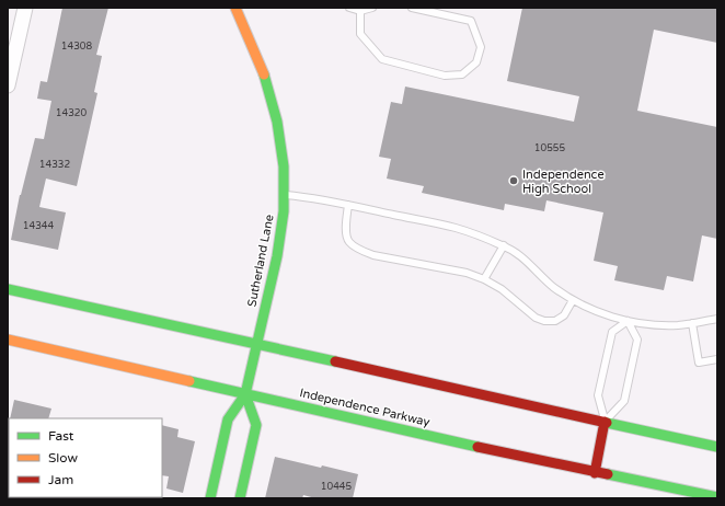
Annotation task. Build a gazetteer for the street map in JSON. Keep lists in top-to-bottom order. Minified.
{"streets":{"main road":["Sutherland Lane","Independence Parkway"]},"crossings":[["Sutherland Lane","Independence Parkway"]],"places":["Independence High School"],"house_numbers":["14308","14320","10555","14332","14344","10445"],"legend":["Fast","Slow","Jam"]}
